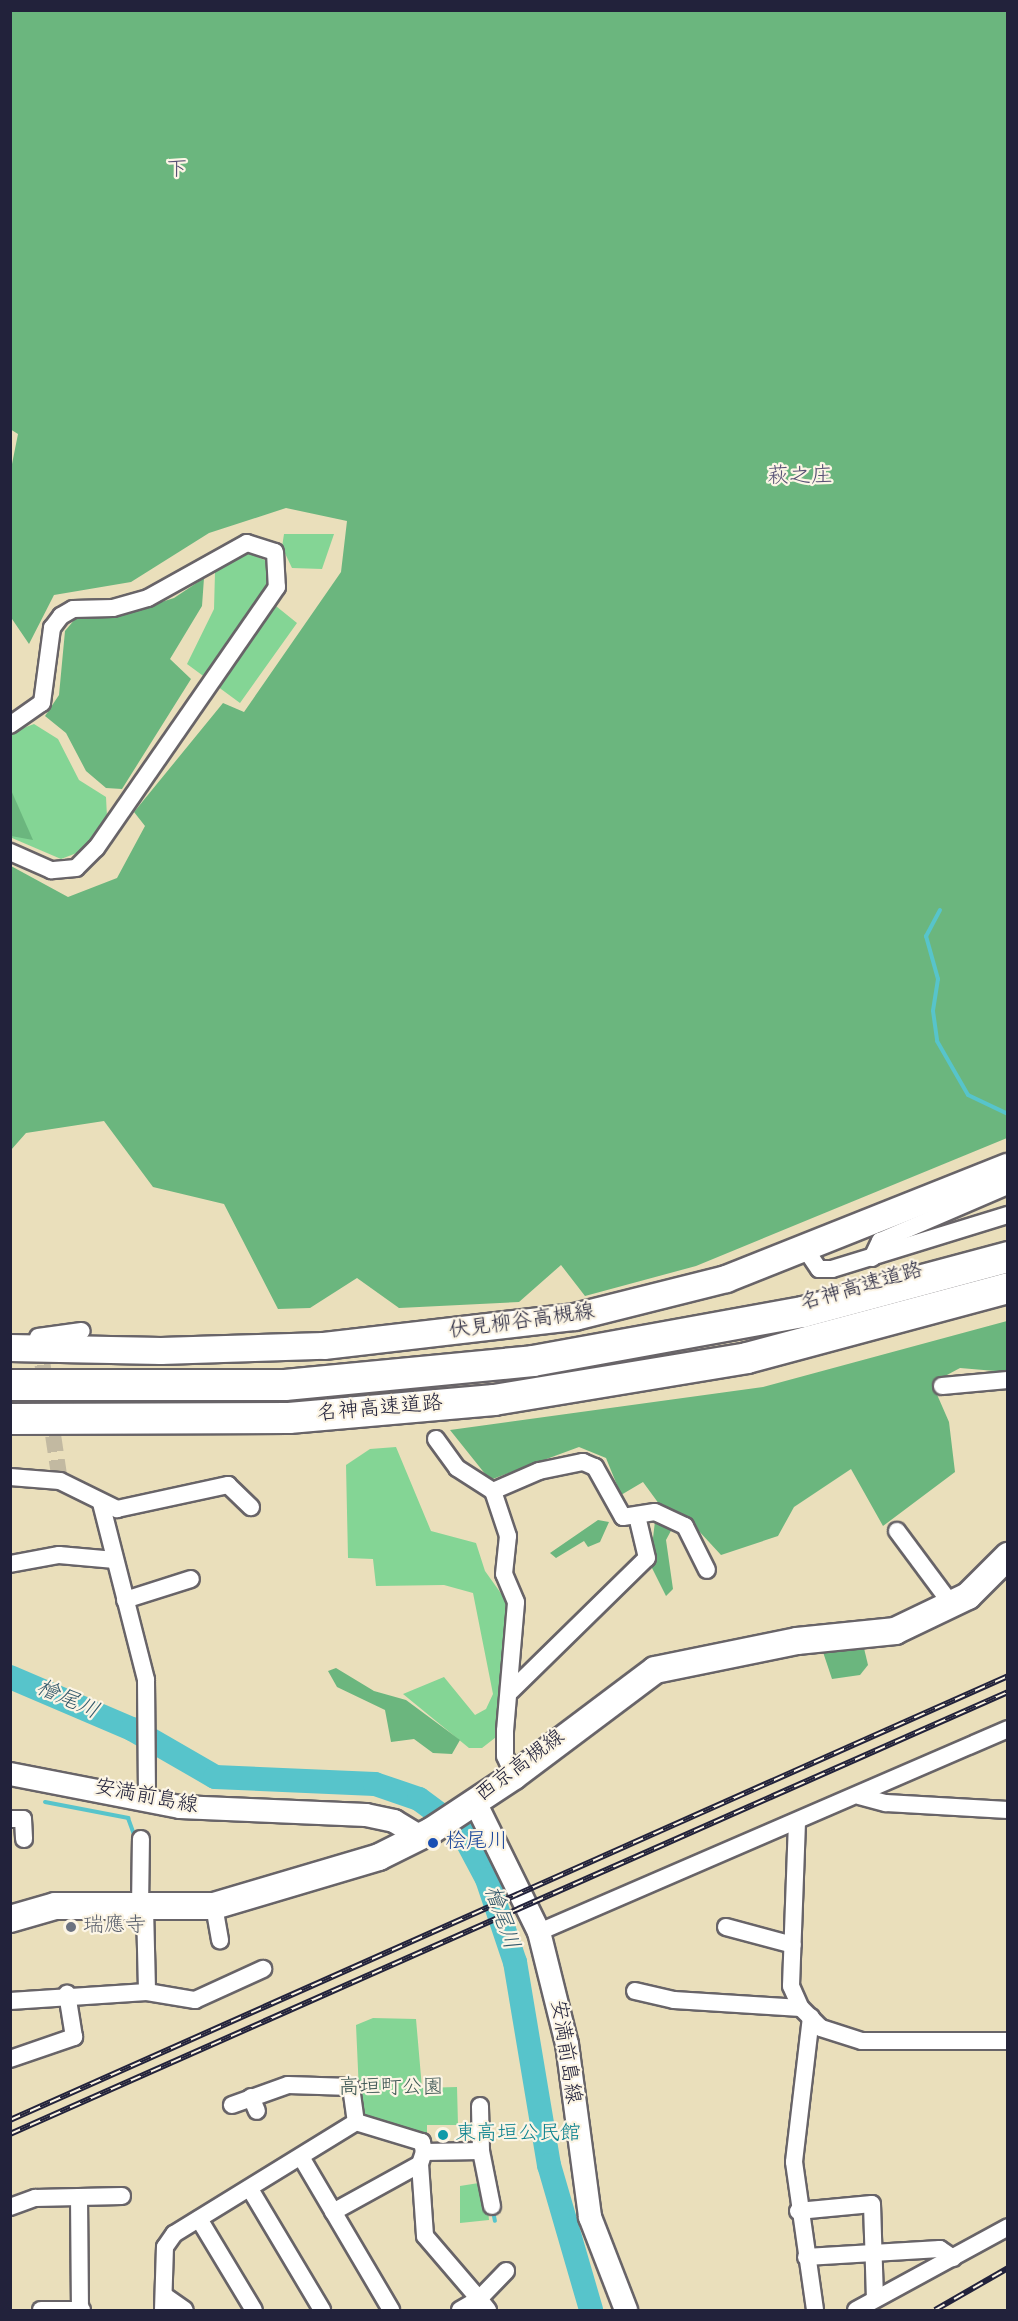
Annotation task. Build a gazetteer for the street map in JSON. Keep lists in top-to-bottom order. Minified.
{"streets":{"highway":["名神高速道路"],"main road":["伏見柳谷高槻線","西京高槻線","安満前島線"]},"crossings":[["西京高槻線","安満前島線"]],"districts":["下","萩之庄"],"water":["檜尾川"],"parks":["高垣町公園"],"places":["桧尾川","瑞應寺","東高垣公民館"]}
